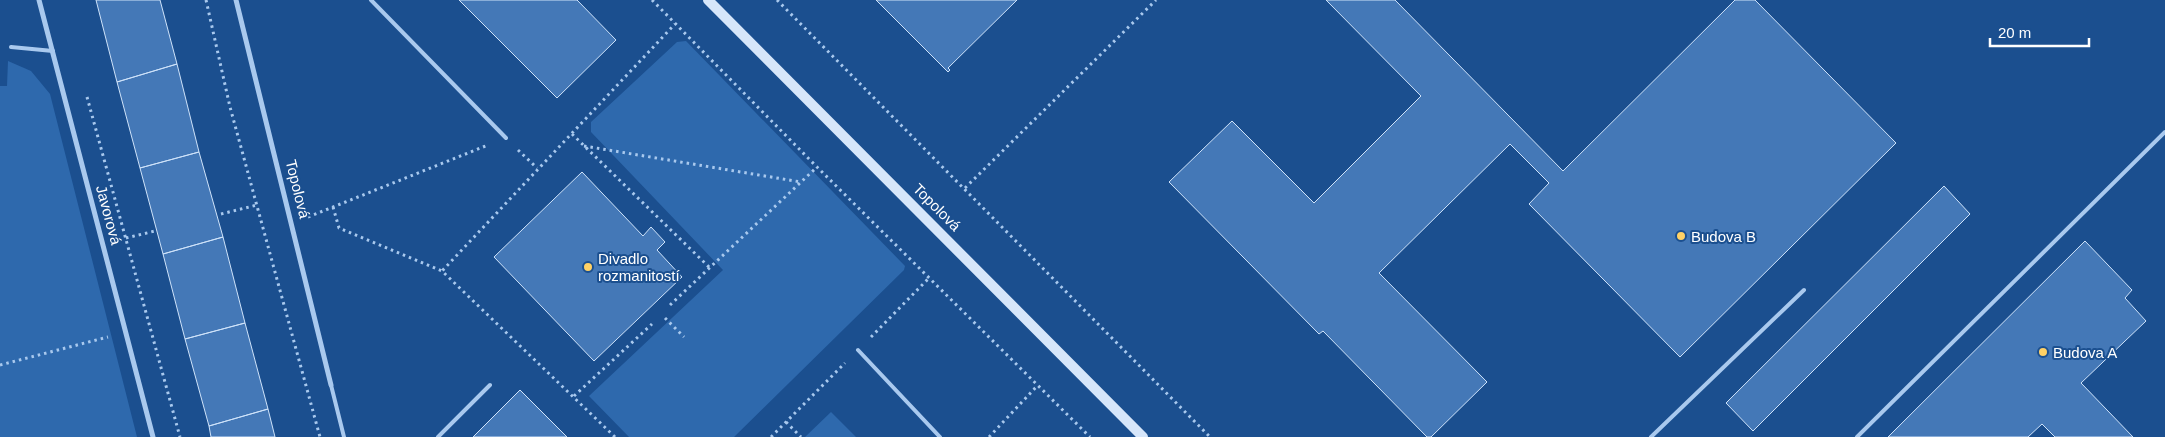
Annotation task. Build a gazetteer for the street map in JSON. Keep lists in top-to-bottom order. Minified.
{"streets":{"street":["Topolová","Javorová"]},"places":["Budova B","Divadlo rozmanitostí","Budova A"],"scale_bar":"20 m"}
